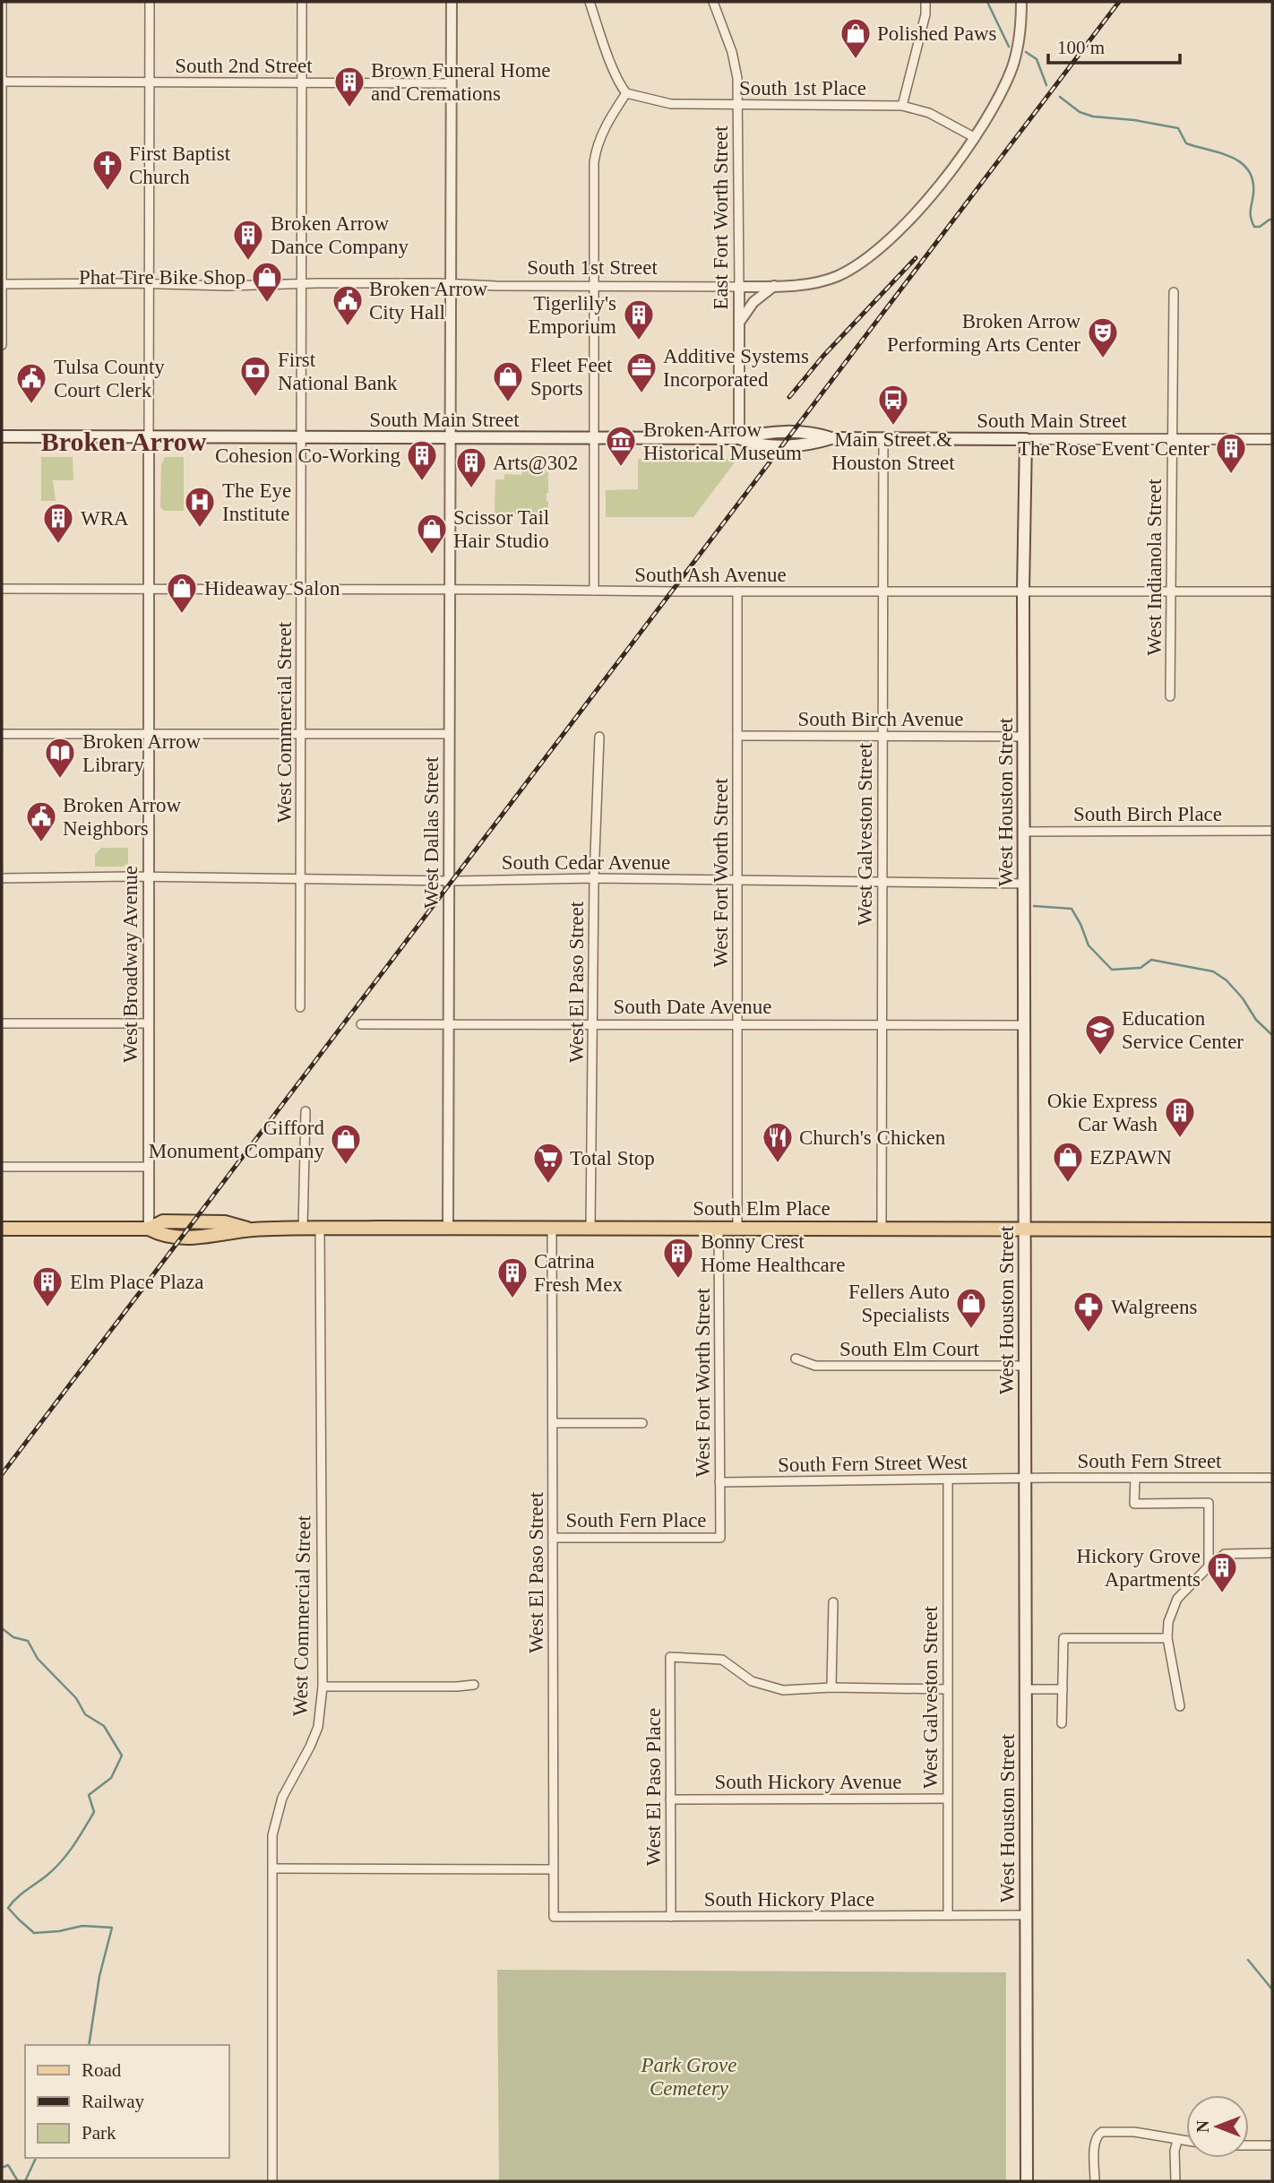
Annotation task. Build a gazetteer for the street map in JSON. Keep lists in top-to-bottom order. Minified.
{"streets":{"main road":["South Main Street","West Houston Street","South Elm Place"],"street":["South 2nd Street","South 1st Place","East Fort Worth Street","South 1st Street","West Indianola Street","South Ash Avenue","South Birch Avenue","West Commercial Street","South Birch Place","West Dallas Street","West Galveston Street","South Cedar Avenue","West Fort Worth Street","West Broadway Avenue","West El Paso Street","South Date Avenue","South Elm Court","South Fern Street","South Fern Street West","South Fern Place","South Hickory Avenue","West El Paso Place","South Hickory Place"]},"crossings":[["South 2nd Street","West Commercial Street"],["South 2nd Street","West Dallas Street"],["South 1st Place","East Fort Worth Street"],["South 1st Place","South 1st Street"],["East Fort Worth Street","South 1st Street"],["East Fort Worth Street","South Main Street"],["South 1st Street","West Commercial Street"],["South 1st Street","West Dallas Street"],["South Main Street","West Indianola Street"],["South Main Street","West Commercial Street"],["South Main Street","West Houston Street"],["South Main Street","West Dallas Street"],["South Main Street","West Galveston Street"],["South Main Street","West Broadway Avenue"],["West Indianola Street","South Ash Avenue"],["South Ash Avenue","West Commercial Street"],["South Ash Avenue","West Houston Street"],["South Ash Avenue","West Dallas Street"],["South Ash Avenue","West Galveston Street"],["South Ash Avenue","West Fort Worth Street"],["South Ash Avenue","West Broadway Avenue"],["South Birch Avenue","West Houston Street"],["South Birch Avenue","West Galveston Street"],["South Birch Avenue","West Fort Worth Street"],["West Commercial Street","South Cedar Avenue"],["West Commercial Street","South Elm Place"],["West Houston Street","South Birch Place"],["West Houston Street","South Cedar Avenue"],["West Houston Street","South Date Avenue"],["West Houston Street","South Elm Place"],["West Houston Street","South Elm Court"],["West Houston Street","South Fern Street"],["West Houston Street","South Fern Street West"],["West Houston Street","South Hickory Place"],["West Dallas Street","South Cedar Avenue"],["West Dallas Street","South Date Avenue"],["West Dallas Street","South Elm Place"],["West Galveston Street","South Cedar Avenue"],["West Galveston Street","South Date Avenue"],["West Galveston Street","South Elm Place"],["West Galveston Street","South Fern Street West"],["West Galveston Street","South Hickory Avenue"],["West Galveston Street","South Hickory Place"],["South Cedar Avenue","West Fort Worth Street"],["South Cedar Avenue","West Broadway Avenue"],["South Cedar Avenue","West El Paso Street"],["West Fort Worth Street","South Date Avenue"],["West Fort Worth Street","South Elm Place"],["West Fort Worth Street","South Fern Street West"],["West Fort Worth Street","South Fern Place"],["West Broadway Avenue","South Elm Place"],["West El Paso Street","South Date Avenue"],["West El Paso Street","South Elm Place"],["West El Paso Street","South Fern Place"],["West El Paso Street","South Hickory Place"],["South Fern Street","South Fern Street West"],["South Hickory Avenue","West El Paso Place"],["West El Paso Place","South Hickory Place"]],"districts":["Broken Arrow"],"parks":["Park Grove Cemetery"],"places":{"shop":["Polished Paws","Phat Tire Bike Shop","Fleet Feet Sports","Scissor Tail Hair Studio","Hideaway Salon","Gifford Monument Company","EZPAWN","Fellers Auto Specialists"],"building":["Brown Funeral Home and Cremations","Broken Arrow Dance Company","Tigerlily's Emporium","The Rose Event Center","Cohesion Co-Working","Arts@302","WRA","Okie Express Car Wash","Bonny Crest Home Healthcare","Catrina Fresh Mex","Elm Place Plaza","Hickory Grove Apartments"],"church":["First Baptist Church"],"public building":["Broken Arrow City Hall","Tulsa County Court Clerk","Broken Arrow Neighbors"],"theatre":["Broken Arrow Performing Arts Center"],"office":["Additive Systems Incorporated"],"bank":["First National Bank"],"bus stop":["Main Street & Houston Street"],"museum":["Broken Arrow Historical Museum"],"hospital":["The Eye Institute"],"library":["Broken Arrow Library"],"school or university":["Education Service Center"],"restaurant":["Church's Chicken"],"supermarket":["Total Stop"],"pharmacy":["Walgreens"]},"legend":["Road","Railway","Park"],"scale_bar":"100 m","north":"left"}
